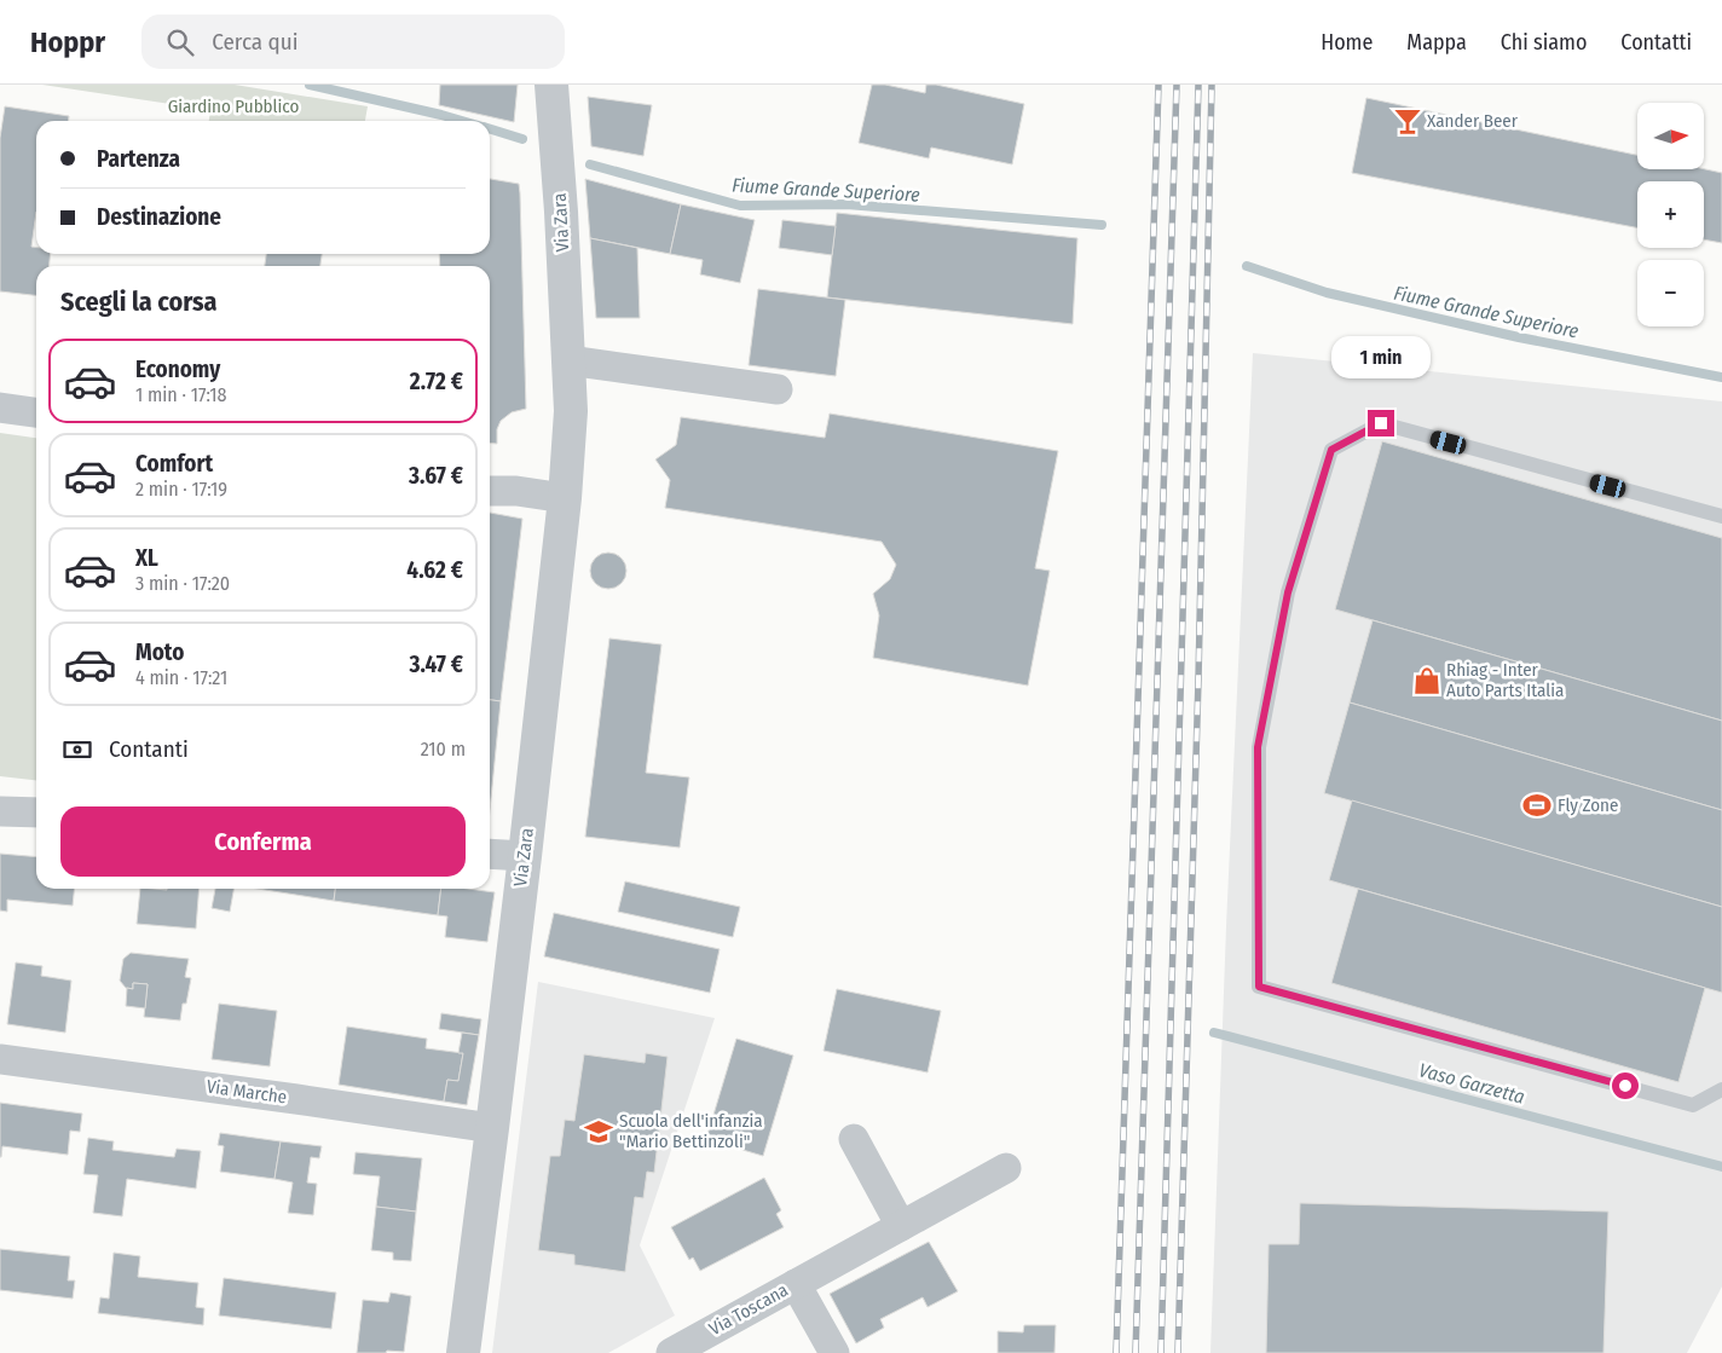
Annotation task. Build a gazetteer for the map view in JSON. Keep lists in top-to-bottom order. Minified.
{"streets":{"street":["Via Zara","Via Marche","Via Toscana"]},"crossings":[["Via Zara","Via Marche"]],"water":["Fiume Grande Superiore","Vaso Garzetta"],"parks":["Giardino Pubblico"],"places":{"bar":["Xander Beer"],"shop":["Rhiag - Inter Auto Parts Italia"],"sports":["Fly Zone"],"school or university":["Scuola dell'infanzia \"Mario Bettinzoli\""]},"north":"right","page":{"header":"Hoppr","search":"Cerca qui","nav":["Home","Mappa","Chi siamo","Contatti"],"map_buttons":["+","−"],"banner":["Partenza","Destinazione"],"heading":"Scegli la corsa","bubble":"1 min","list":[{"name":"Economy","note":"1 min · 17:18","value":"2.72 €"},{"name":"Comfort","note":"2 min · 17:19","value":"3.67 €"},{"name":"XL","note":"3 min · 17:20","value":"4.62 €"},{"name":"Moto","note":"4 min · 17:21","value":"3.47 €"}],"pay":["Contanti","210 m"],"buttons":"Conferma"}}
